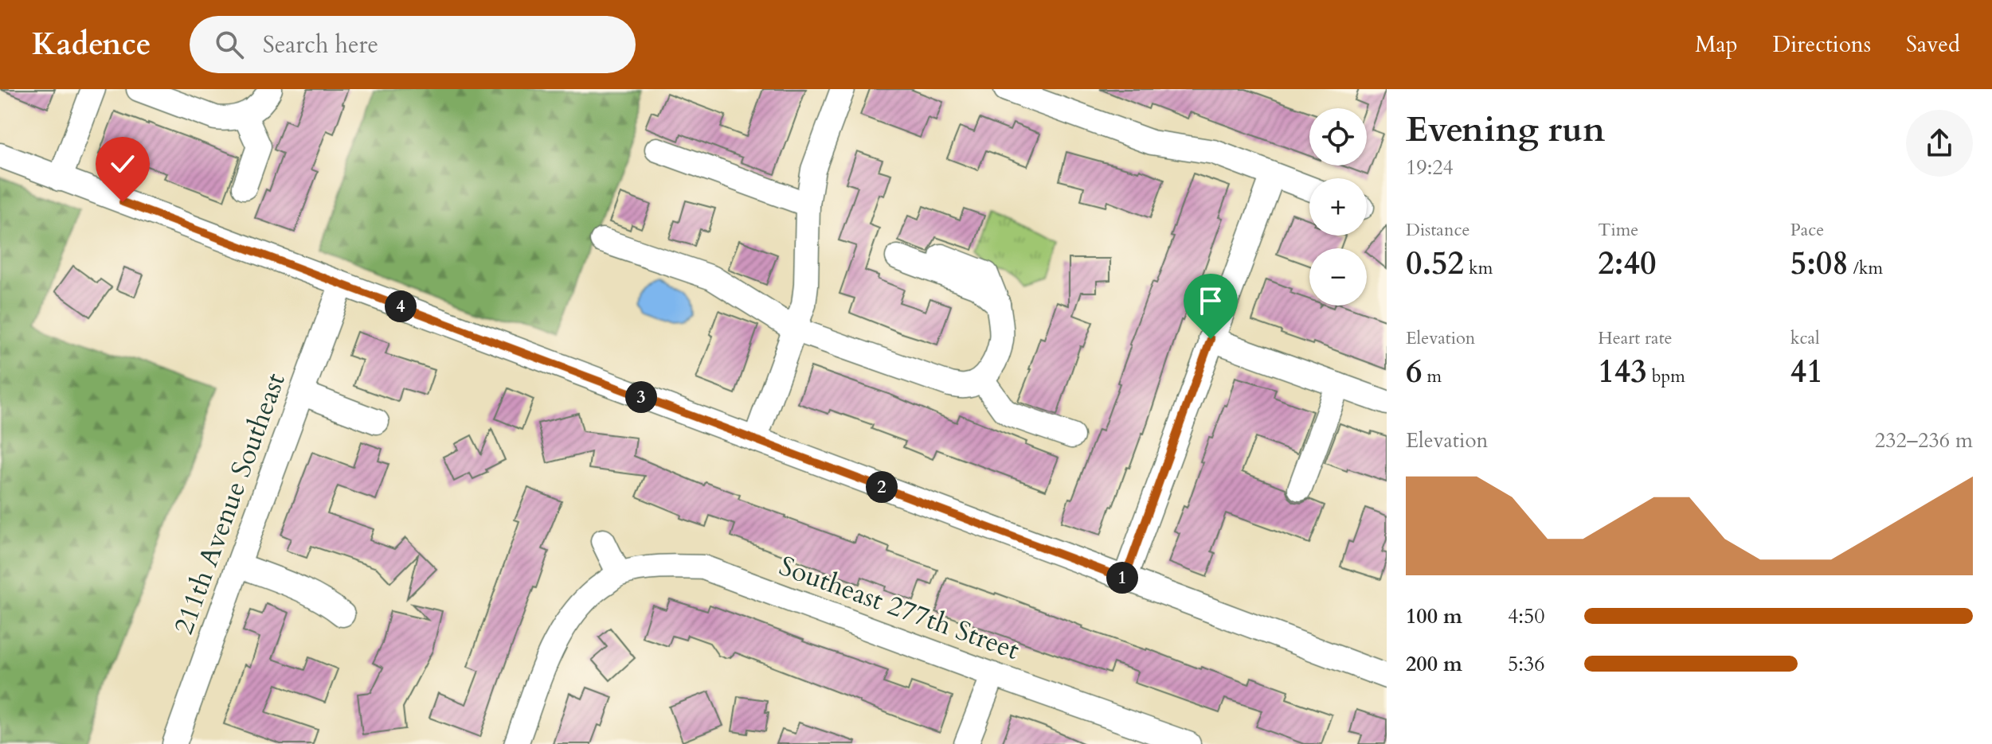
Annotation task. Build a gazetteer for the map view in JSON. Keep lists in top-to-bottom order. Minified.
{"streets":{"street":["211th Avenue Southeast","Southeast 277th Street"]},"page":{"header":"Kadence","search":"Search here","nav":["Map","Directions","Saved"],"heading":["Evening run","19:24"],"map_buttons":["+","−"],"stats":[["Distance","0.52 km"],["Time","2:40"],["Pace","5:08 /km"],["Elevation","6 m"],["Heart rate","143 bpm"],["kcal","41"]],"pins":["4","3","2","1"],"chart":["Elevation","232–236 m"],"list":[{"name":"100 m","note":"4:50"},{"name":"200 m","note":"5:36"}]}}
